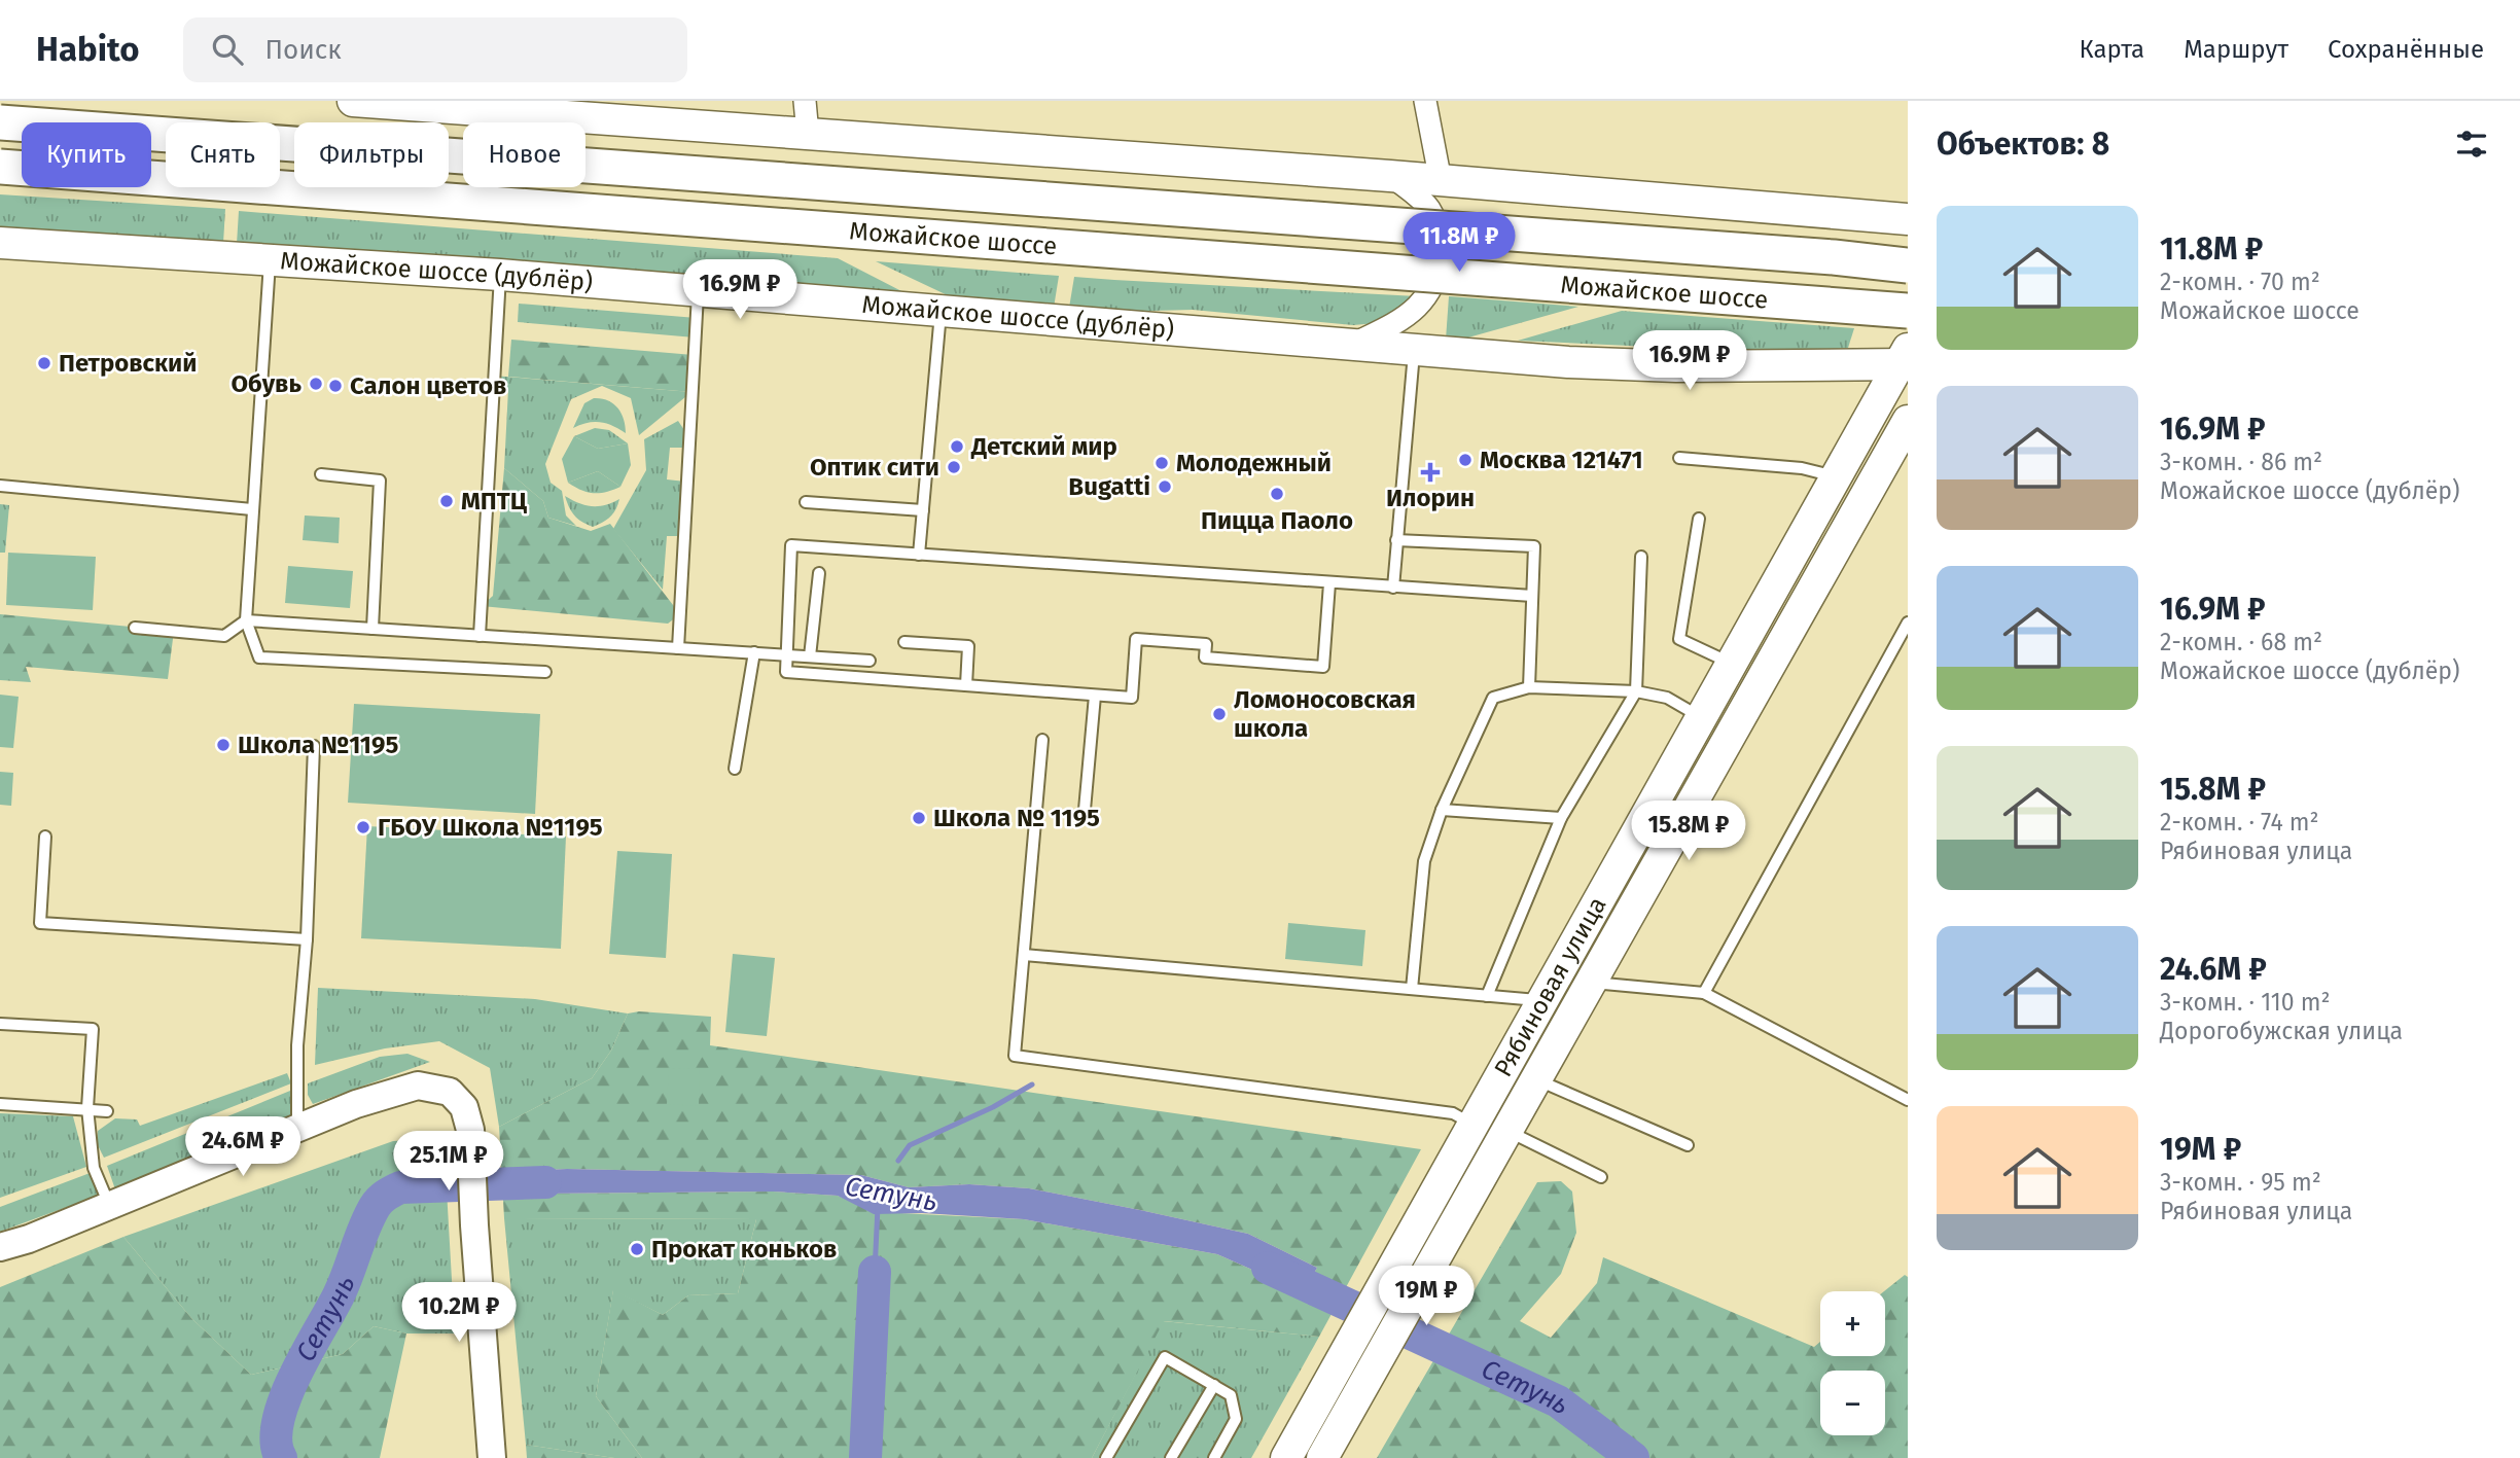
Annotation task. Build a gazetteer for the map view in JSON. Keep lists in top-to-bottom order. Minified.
{"streets":{"main road":["Можайское шоссе","Можайское шоссе (дублёр)","Рябиновая улица"]},"crossings":[["Можайское шоссе (дублёр)","Рябиновая улица"]],"water":["Сетунь"],"places":{"other":["Петровский","Обувь","Салон цветов","Детский мир","Москва 121471","Молодежный","Оптик сити","Bugatti","Пицца Паоло","МПТЦ","Ломоносовская школа","Школа №1195","Школа № 1195","ГБОУ Школа №1195","Прокат коньков"],"health":["Илорин"]},"page":{"header":"Habito","search":"Поиск","nav":["Карта","Маршрут","Сохранённые"],"heading":"Объектов: 8","chip":["Купить","Снять","Фильтры","Новое"],"list":[{"name":"11.8M ₽","note":"2-комн. · 70 m² · Можайское шоссе"},{"name":"16.9M ₽","note":"3-комн. · 86 m² · Можайское шоссе (дублёр)"},{"name":"16.9M ₽","note":"2-комн. · 68 m² · Можайское шоссе (дублёр)"},{"name":"15.8M ₽","note":"2-комн. · 74 m² · Рябиновая улица"},{"name":"24.6M ₽","note":"3-комн. · 110 m² · Дорогобужская улица"},{"name":"19M ₽","note":"3-комн. · 95 m² · Рябиновая улица"}],"price":["11.8M ₽","16.9M ₽","16.9M ₽","15.8M ₽","24.6M ₽","25.1M ₽","19M ₽","10.2M ₽"],"map_buttons":["+","−"]}}
